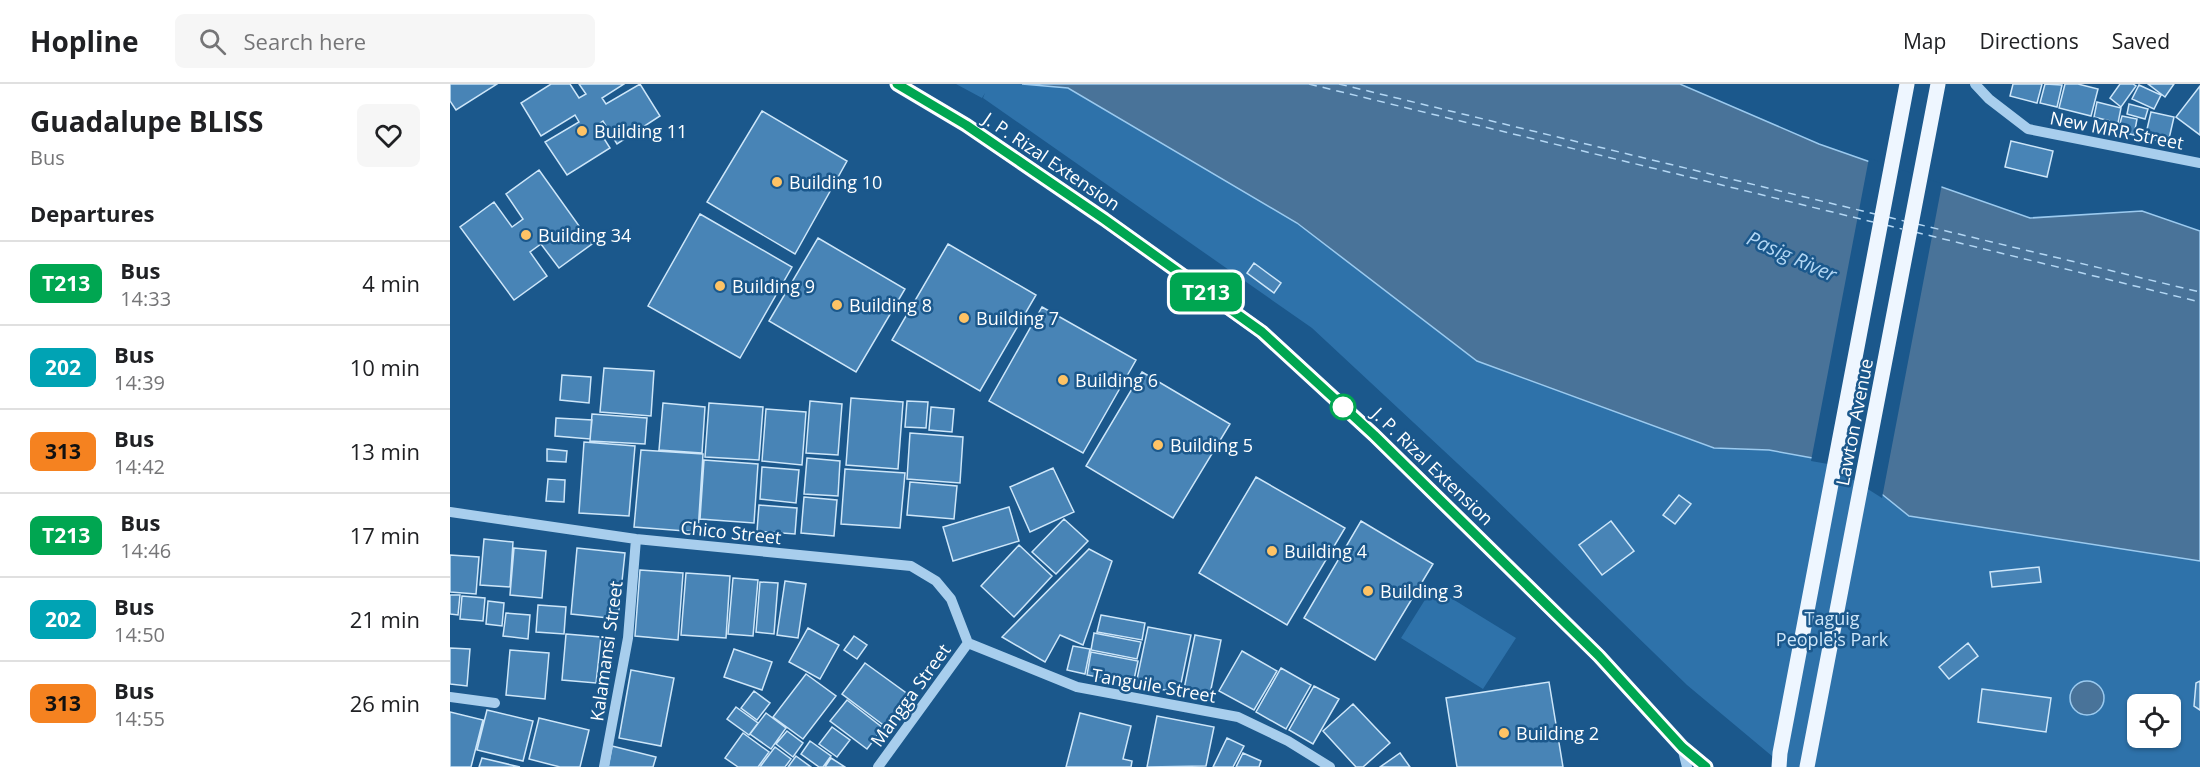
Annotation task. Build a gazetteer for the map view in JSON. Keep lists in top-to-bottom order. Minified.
{"streets":{"main road":["J. P. Rizal Extension","Lawton Avenue"],"street":["New MRR Street","Chico Street","Kalamansi Street","Tanguile Street","Mangga Street"]},"crossings":[["Chico Street","Kalamansi Street"],["Chico Street","Tanguile Street"],["Chico Street","Mangga Street"],["Tanguile Street","Mangga Street"]],"water":["Pasig River"],"parks":["Taguig People's Park"],"places":["Building 11","Building 10","Building 34","Building 9","Building 8","Building 7","Building 6","Building 5","Building 4","Building 3","Building 2"],"lines":["bus line T213"],"page":{"header":"Hopline","search":"Search here","nav":["Map","Directions","Saved"],"heading":[["Guadalupe BLISS","Bus"],"Departures"],"on_map":"T213","list":[{"mark":"T213","name":"Bus","note":"14:33","value":"4 min"},{"mark":"202","name":"Bus","note":"14:39","value":"10 min"},{"mark":"313","name":"Bus","note":"14:42","value":"13 min"},{"mark":"T213","name":"Bus","note":"14:46","value":"17 min"},{"mark":"202","name":"Bus","note":"14:50","value":"21 min"},{"mark":"313","name":"Bus","note":"14:55","value":"26 min"}]}}
